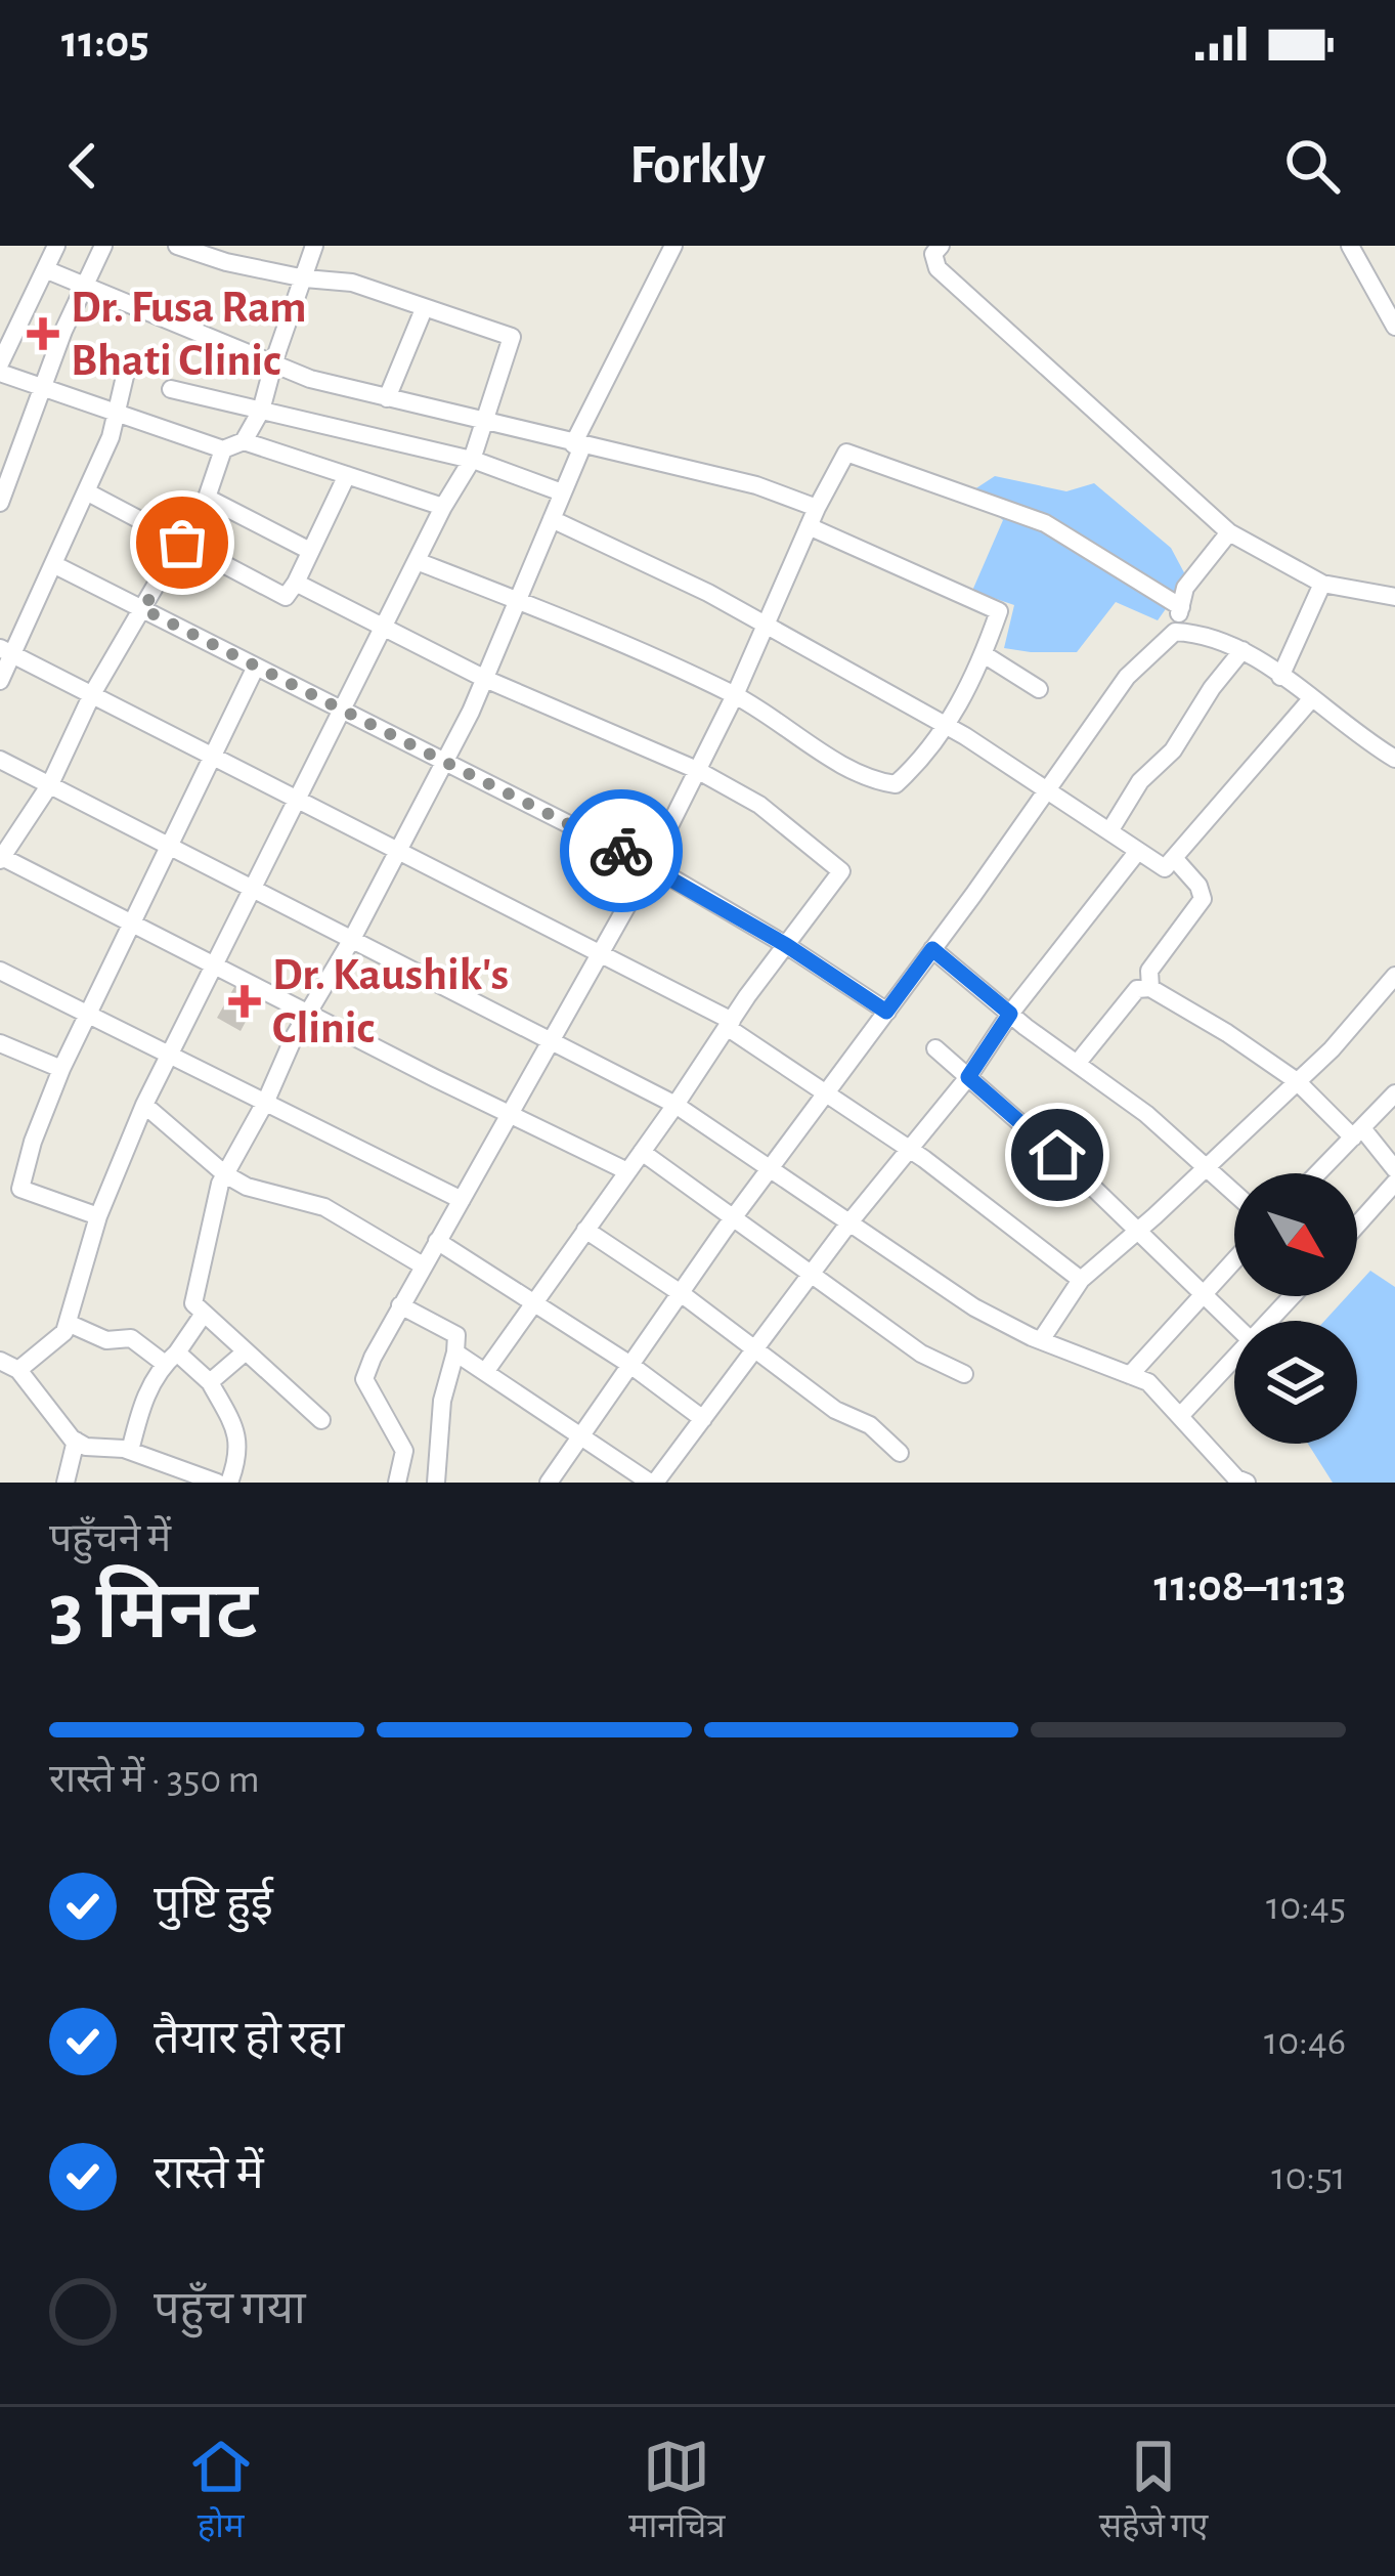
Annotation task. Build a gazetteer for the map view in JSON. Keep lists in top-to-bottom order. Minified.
{"places":{"health":["Dr. Fusa Ram Bhati Clinic","Dr. Kaushik's Clinic"]},"north":"bottom right","page":{"status":"11:05","header":"Forkly","heading":["3 मिनट","पहुँचने में","11:08–11:13"],"bar":"रास्ते में · 350 m","list":[["पुष्टि हुई","10:45"],["तैयार हो रहा","10:46"],["रास्ते में","10:51"],"पहुँच गया"],"tabs":["होम","मानचित्र","सहेजे गए"]}}
